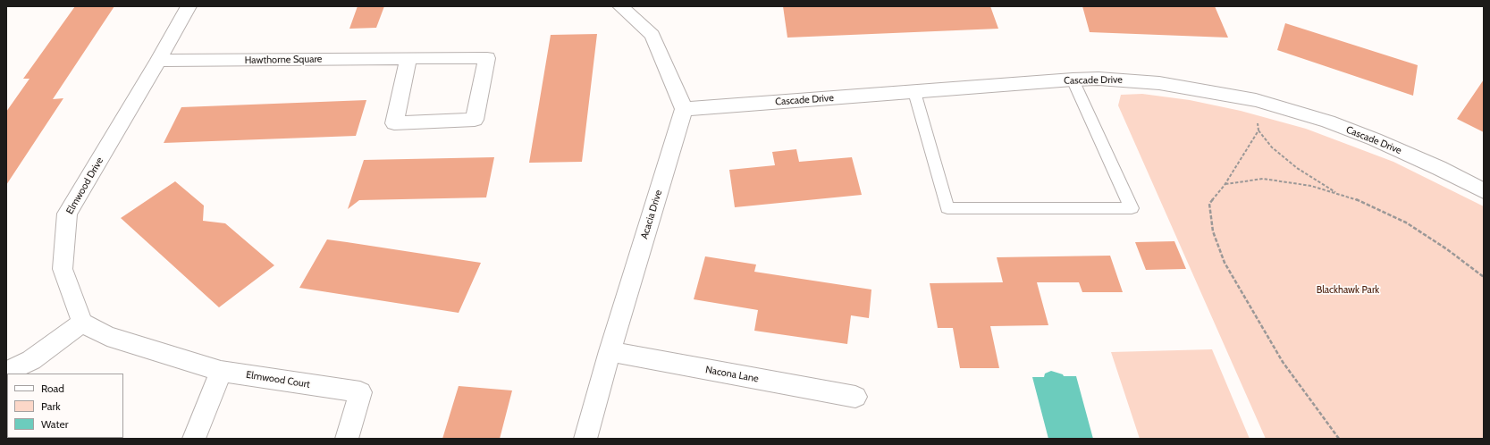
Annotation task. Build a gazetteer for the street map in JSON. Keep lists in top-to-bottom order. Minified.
{"streets":{"street":["Hawthorne Square","Cascade Drive","Elmwood Drive","Acacia Drive","Nacona Lane","Elmwood Court"]},"crossings":[["Hawthorne Square","Elmwood Drive"],["Cascade Drive","Acacia Drive"],["Acacia Drive","Nacona Lane"]],"parks":["Blackhawk Park"],"legend":["Road","Park","Water"]}
